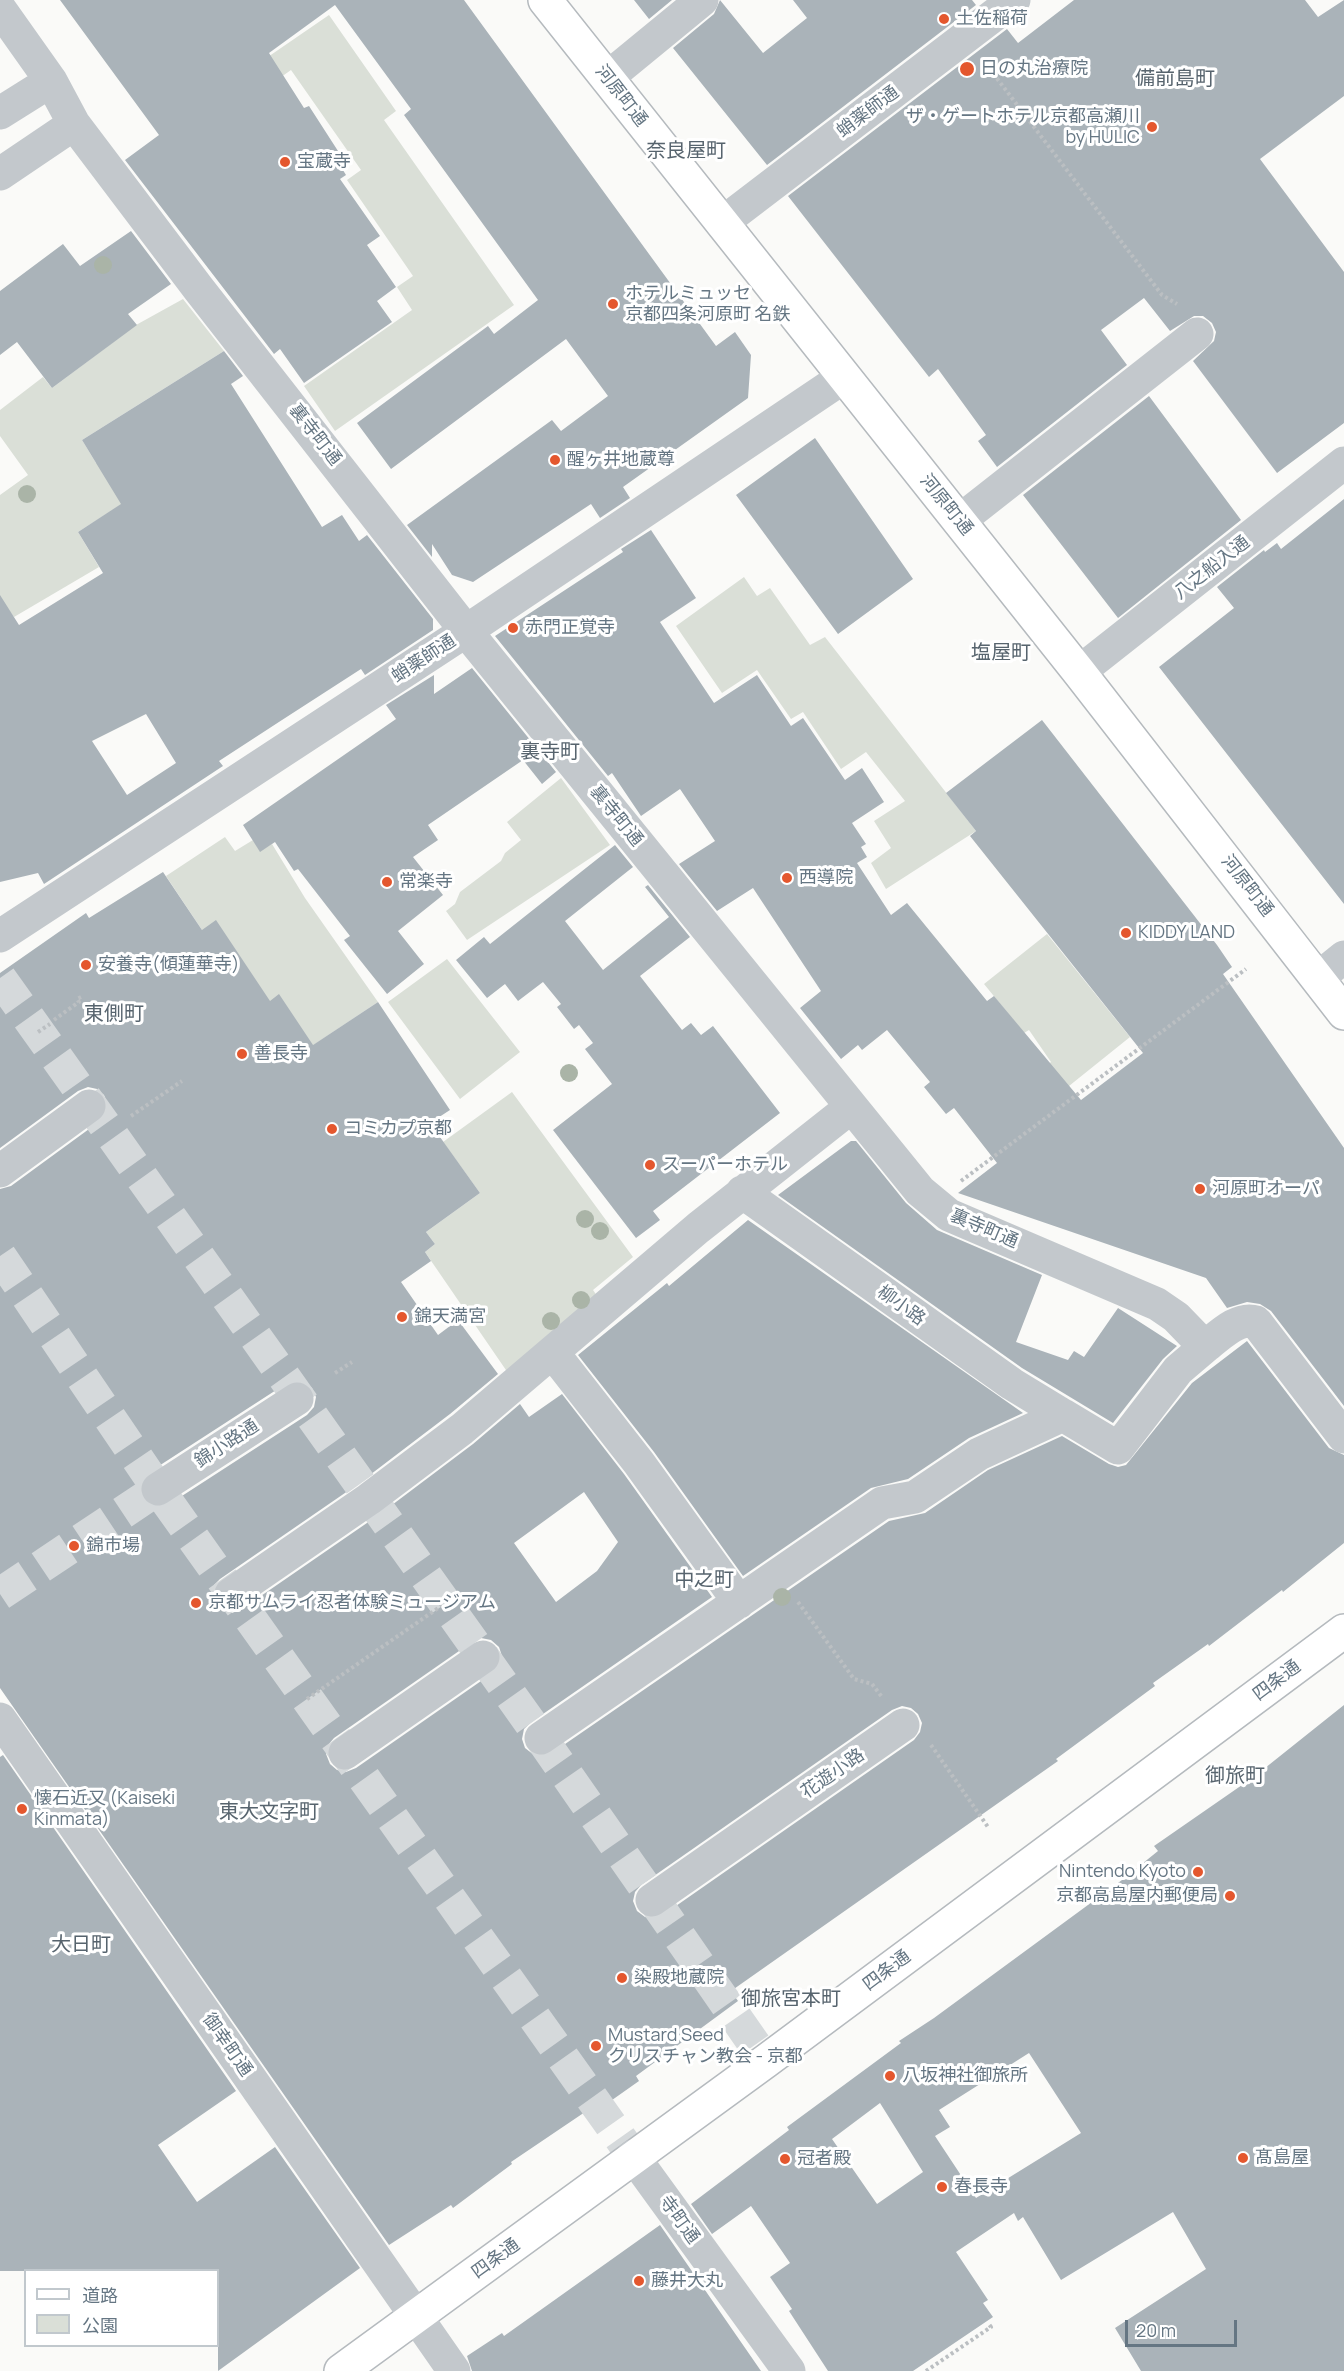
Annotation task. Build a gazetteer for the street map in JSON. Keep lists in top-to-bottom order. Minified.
{"streets":{"main road":["河原町通","四条通"],"street":["蛸薬師通","裏寺町通","八之船入通","柳小路","錦小路通","花遊小路","御幸町通","寺町通"]},"crossings":[["河原町通","蛸薬師通"],["河原町通","八之船入通"],["蛸薬師通","裏寺町通"],["裏寺町通","柳小路"],["四条通","御幸町通"],["四条通","寺町通"]],"districts":["備前島町","奈良屋町","塩屋町","裏寺町","東側町","中之町","御旅町","東大文字町","大日町","御旅宮本町"],"places":["土佐稲荷","日の丸治療院","ザ・ゲートホテル京都高瀬川 by HULIC","宝蔵寺","ホテルミュッセ 京都四条河原町 名鉄","醒ヶ井地蔵尊","赤門正覚寺","西導院","常楽寺","KIDDY LAND","安養寺(傾蓮華寺)","善長寺","コミカプ京都","スーパーホテル","河原町オーパ","錦天満宮","錦市場","京都サムライ忍者体験ミュージアム","懐石近又 (Kaiseki Kinmata)","Nintendo Kyoto","京都高島屋内郵便局","染殿地蔵院","Mustard Seed クリスチャン教会 - 京都","八坂神社御旅所","髙島屋","冠者殿","春長寺","藤井大丸"],"legend":["道路","公園"],"scale_bar":"20 m"}
